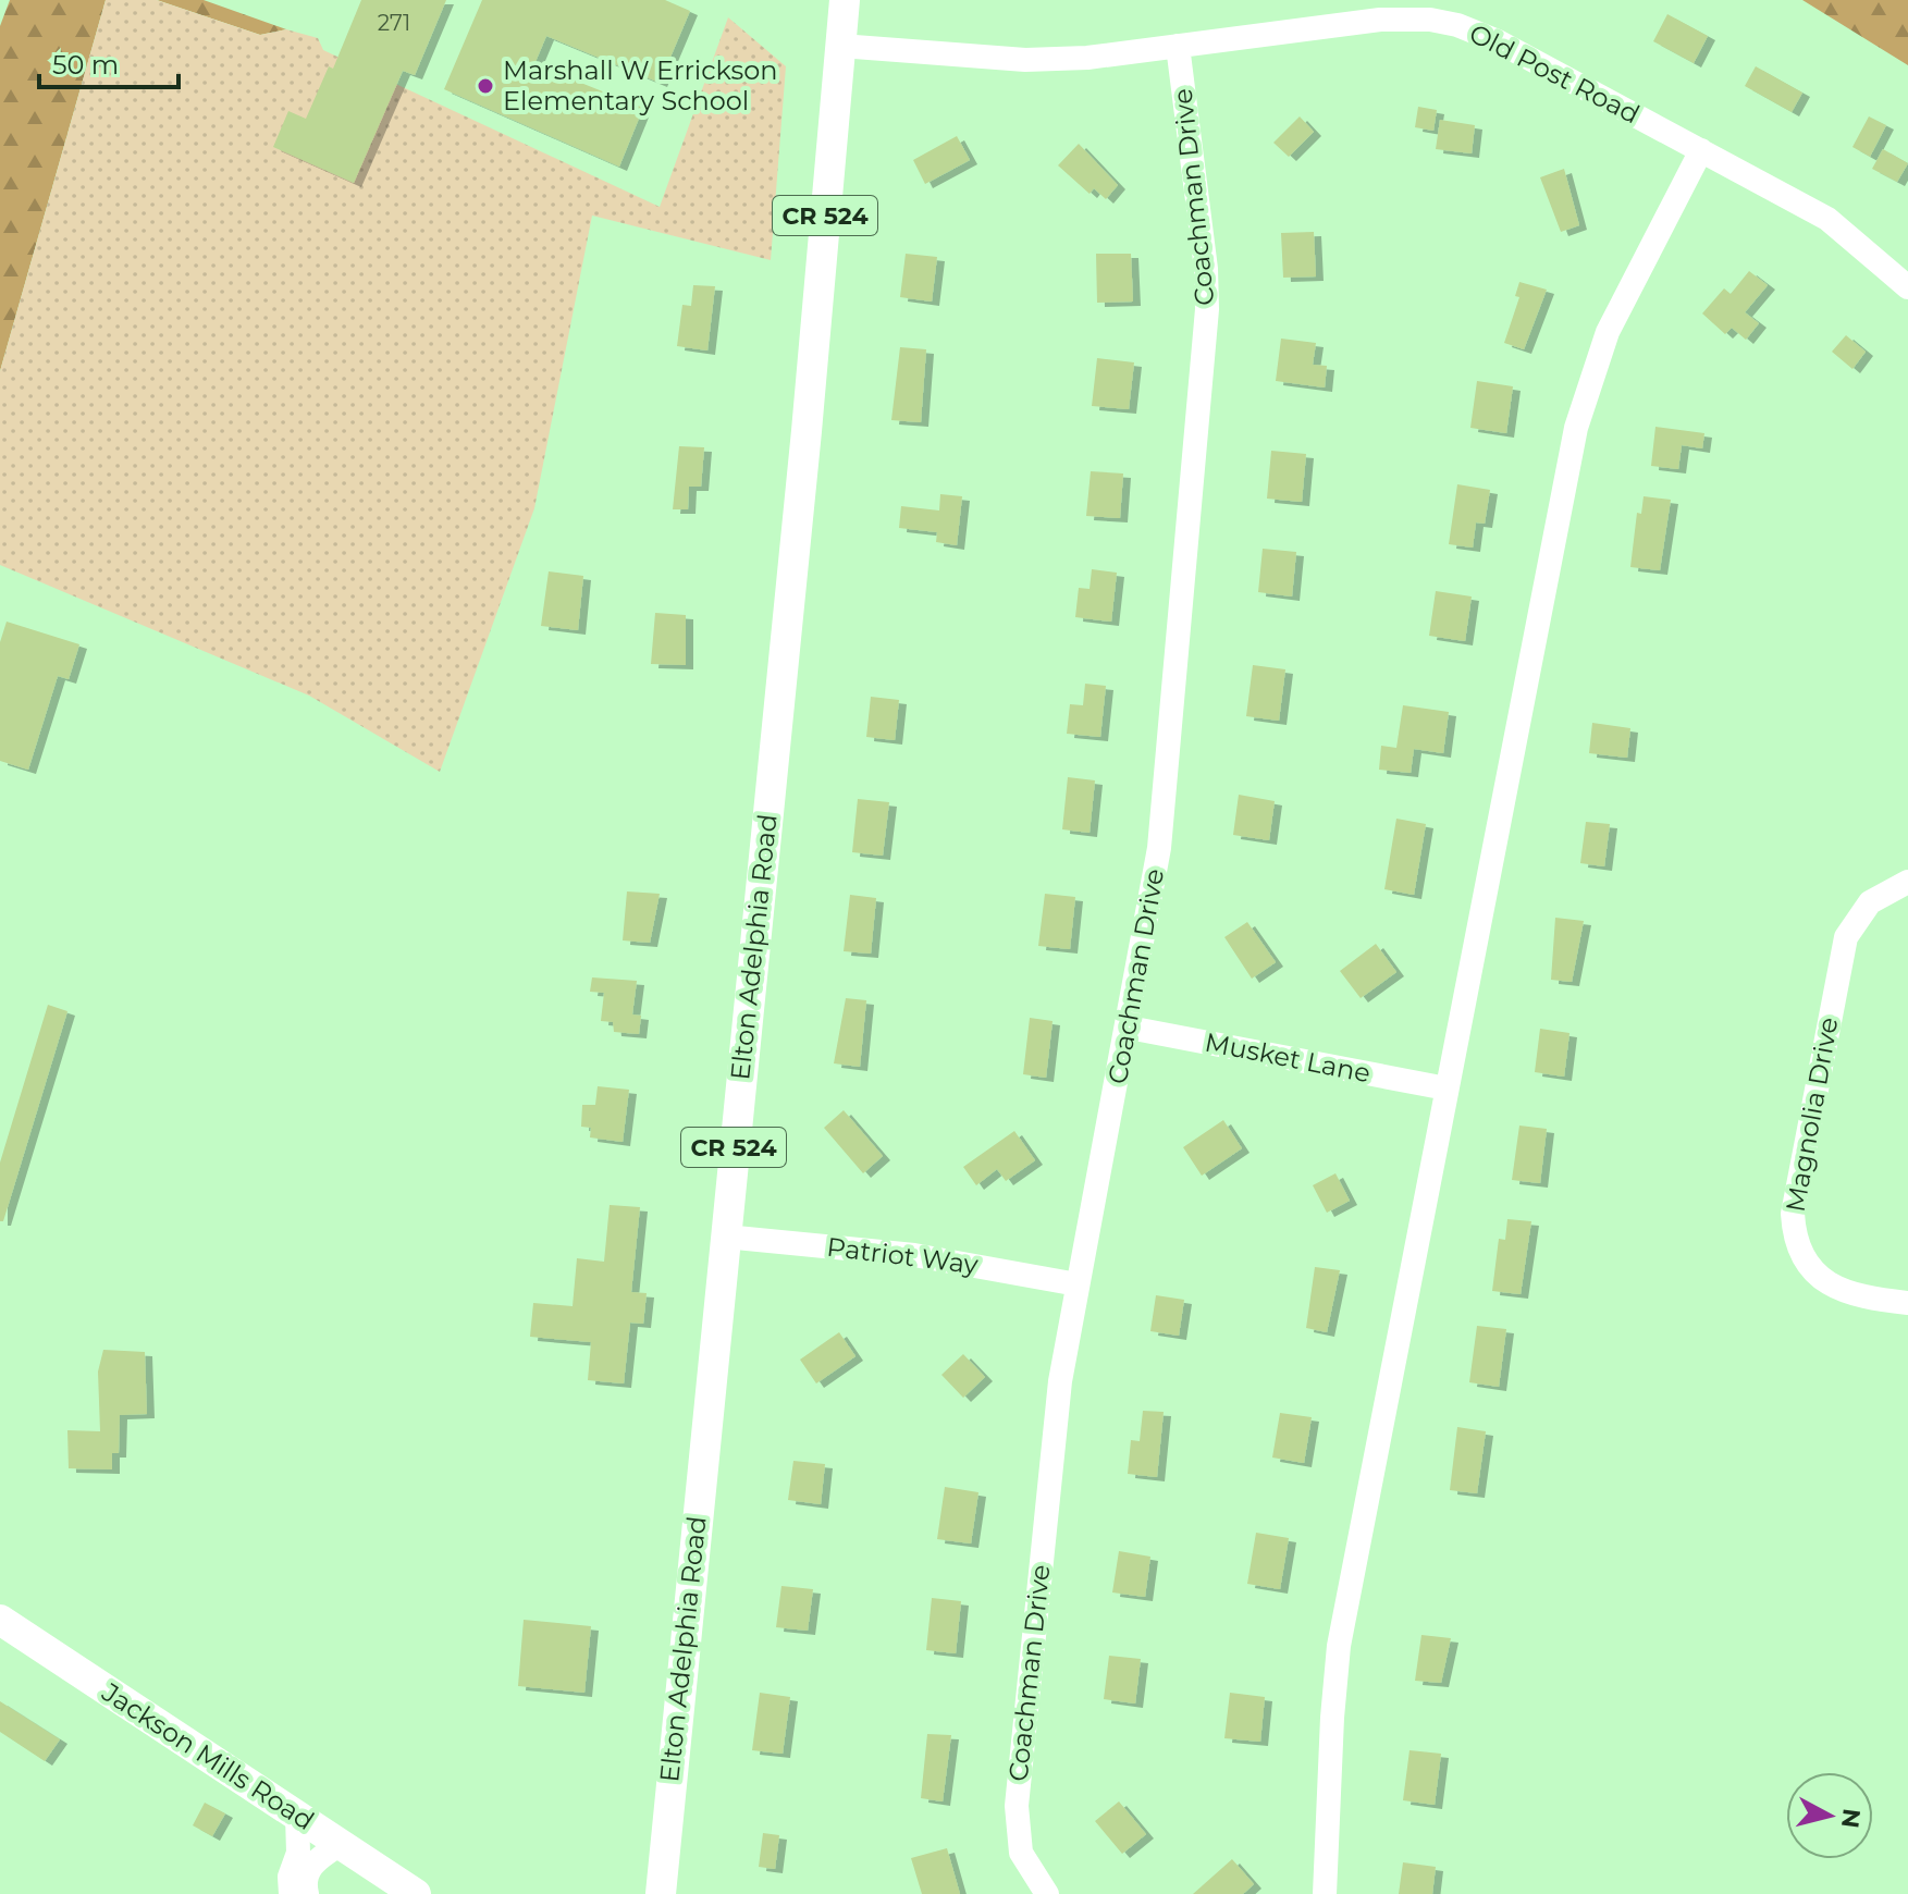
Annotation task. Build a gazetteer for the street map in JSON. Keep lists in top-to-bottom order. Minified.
{"streets":{"main road":["CR 524","Elton Adelphia Road","Jackson Mills Road"],"street":["Old Post Road","Coachman Drive","Musket Lane","Magnolia Drive","Patriot Way"]},"crossings":[["Old Post Road","Coachman Drive"],["Old Post Road","Elton Adelphia Road"],["Coachman Drive","Musket Lane"],["Coachman Drive","Patriot Way"],["Elton Adelphia Road","Patriot Way"]],"places":["Marshall W Errickson Elementary School"],"house_numbers":["271"],"scale_bar":"50 m","north":"right"}
